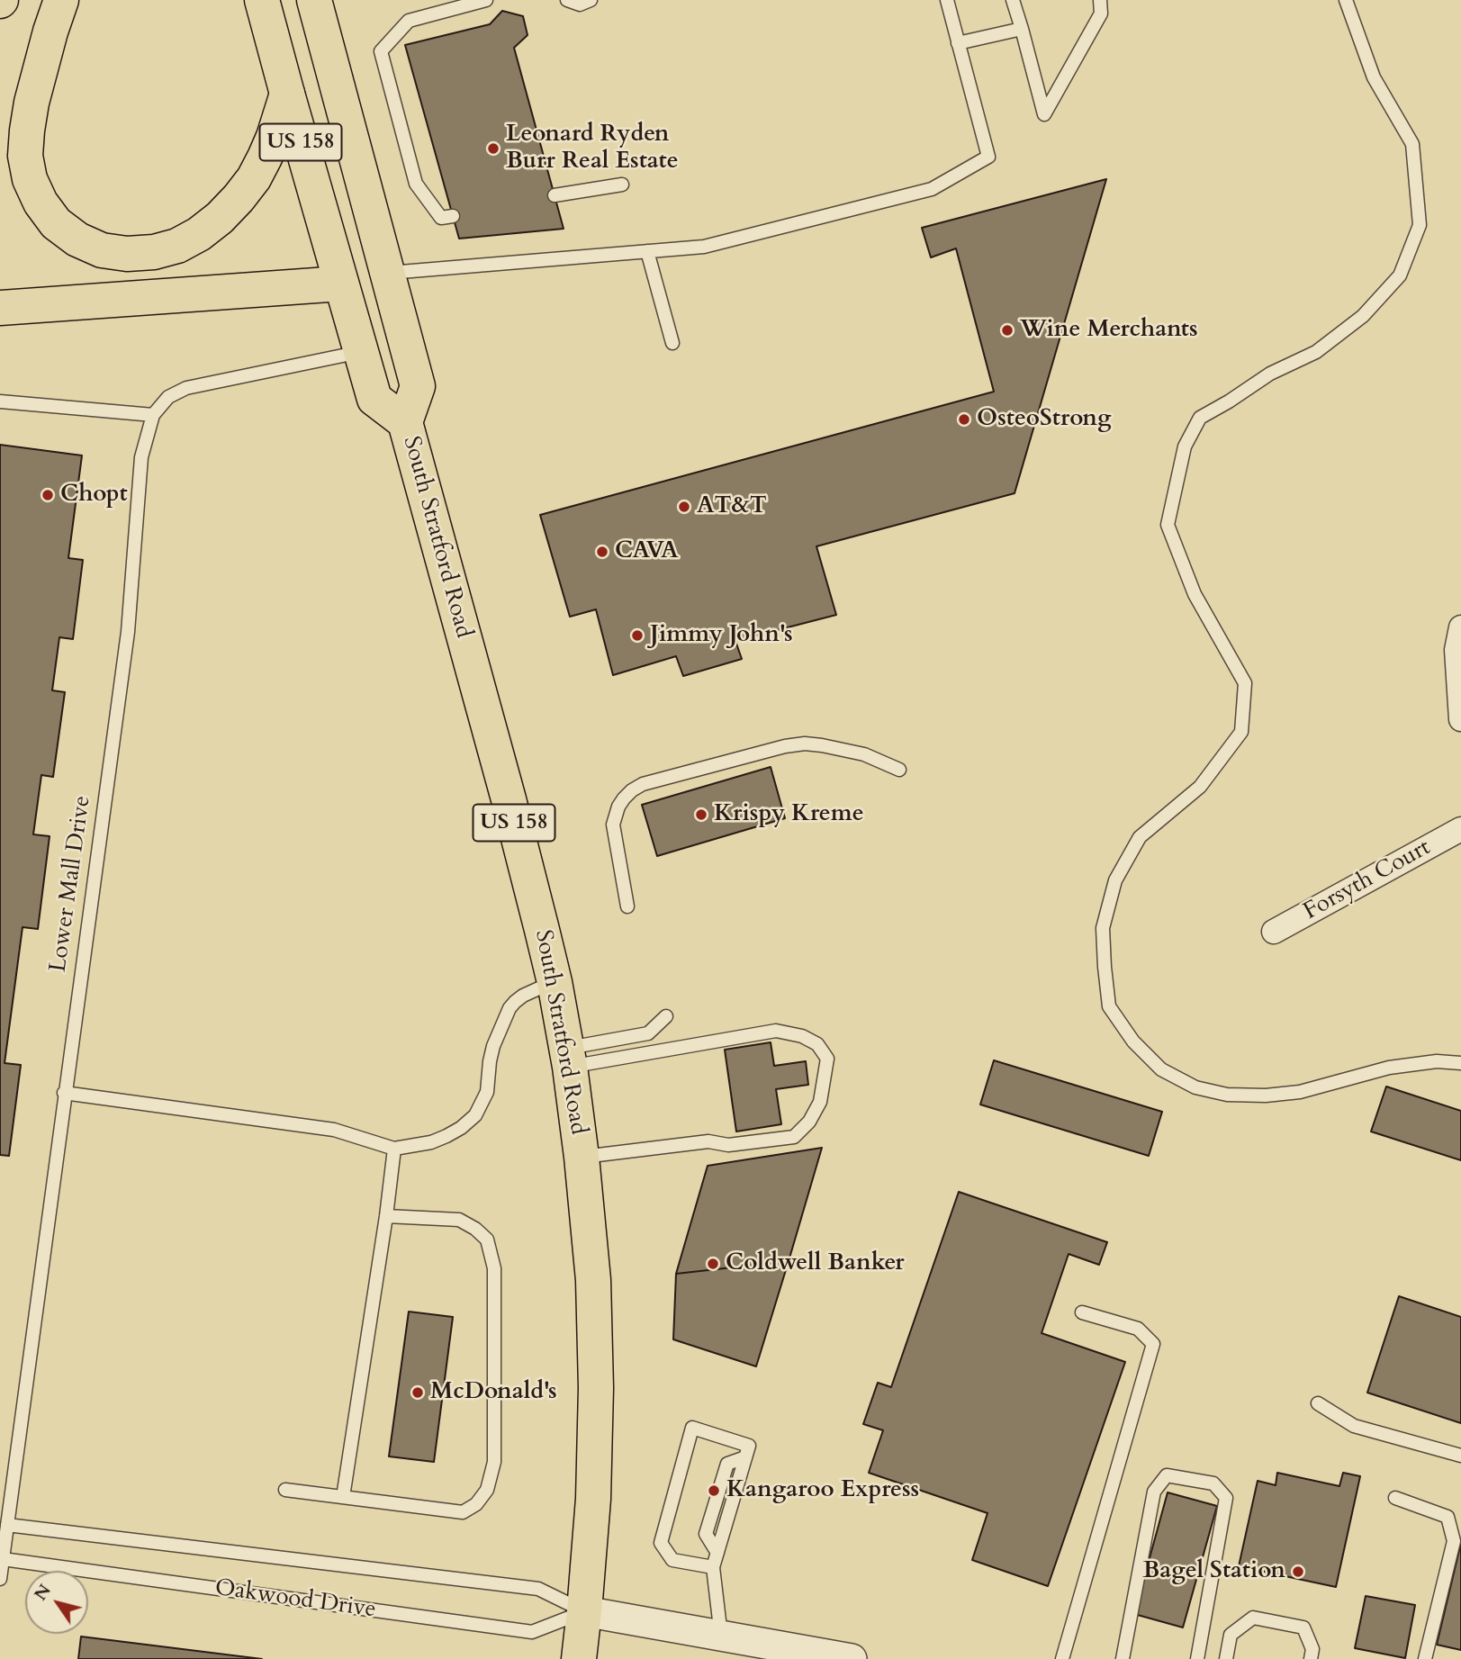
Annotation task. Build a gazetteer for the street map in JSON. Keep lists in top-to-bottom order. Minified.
{"streets":{"main road":["US 158","South Stratford Road"],"street":["Forsyth Court","Oakwood Drive"],"lane":["Lower Mall Drive"]},"crossings":[["South Stratford Road","Oakwood Drive"],["Lower Mall Drive","Oakwood Drive"]],"places":["Leonard Ryden Burr Real Estate","Wine Merchants","OsteoStrong","Chopt","AT&T","CAVA","Jimmy John's","Krispy Kreme","Coldwell Banker","McDonald's","Kangaroo Express","Bagel Station"],"north":"top left"}
